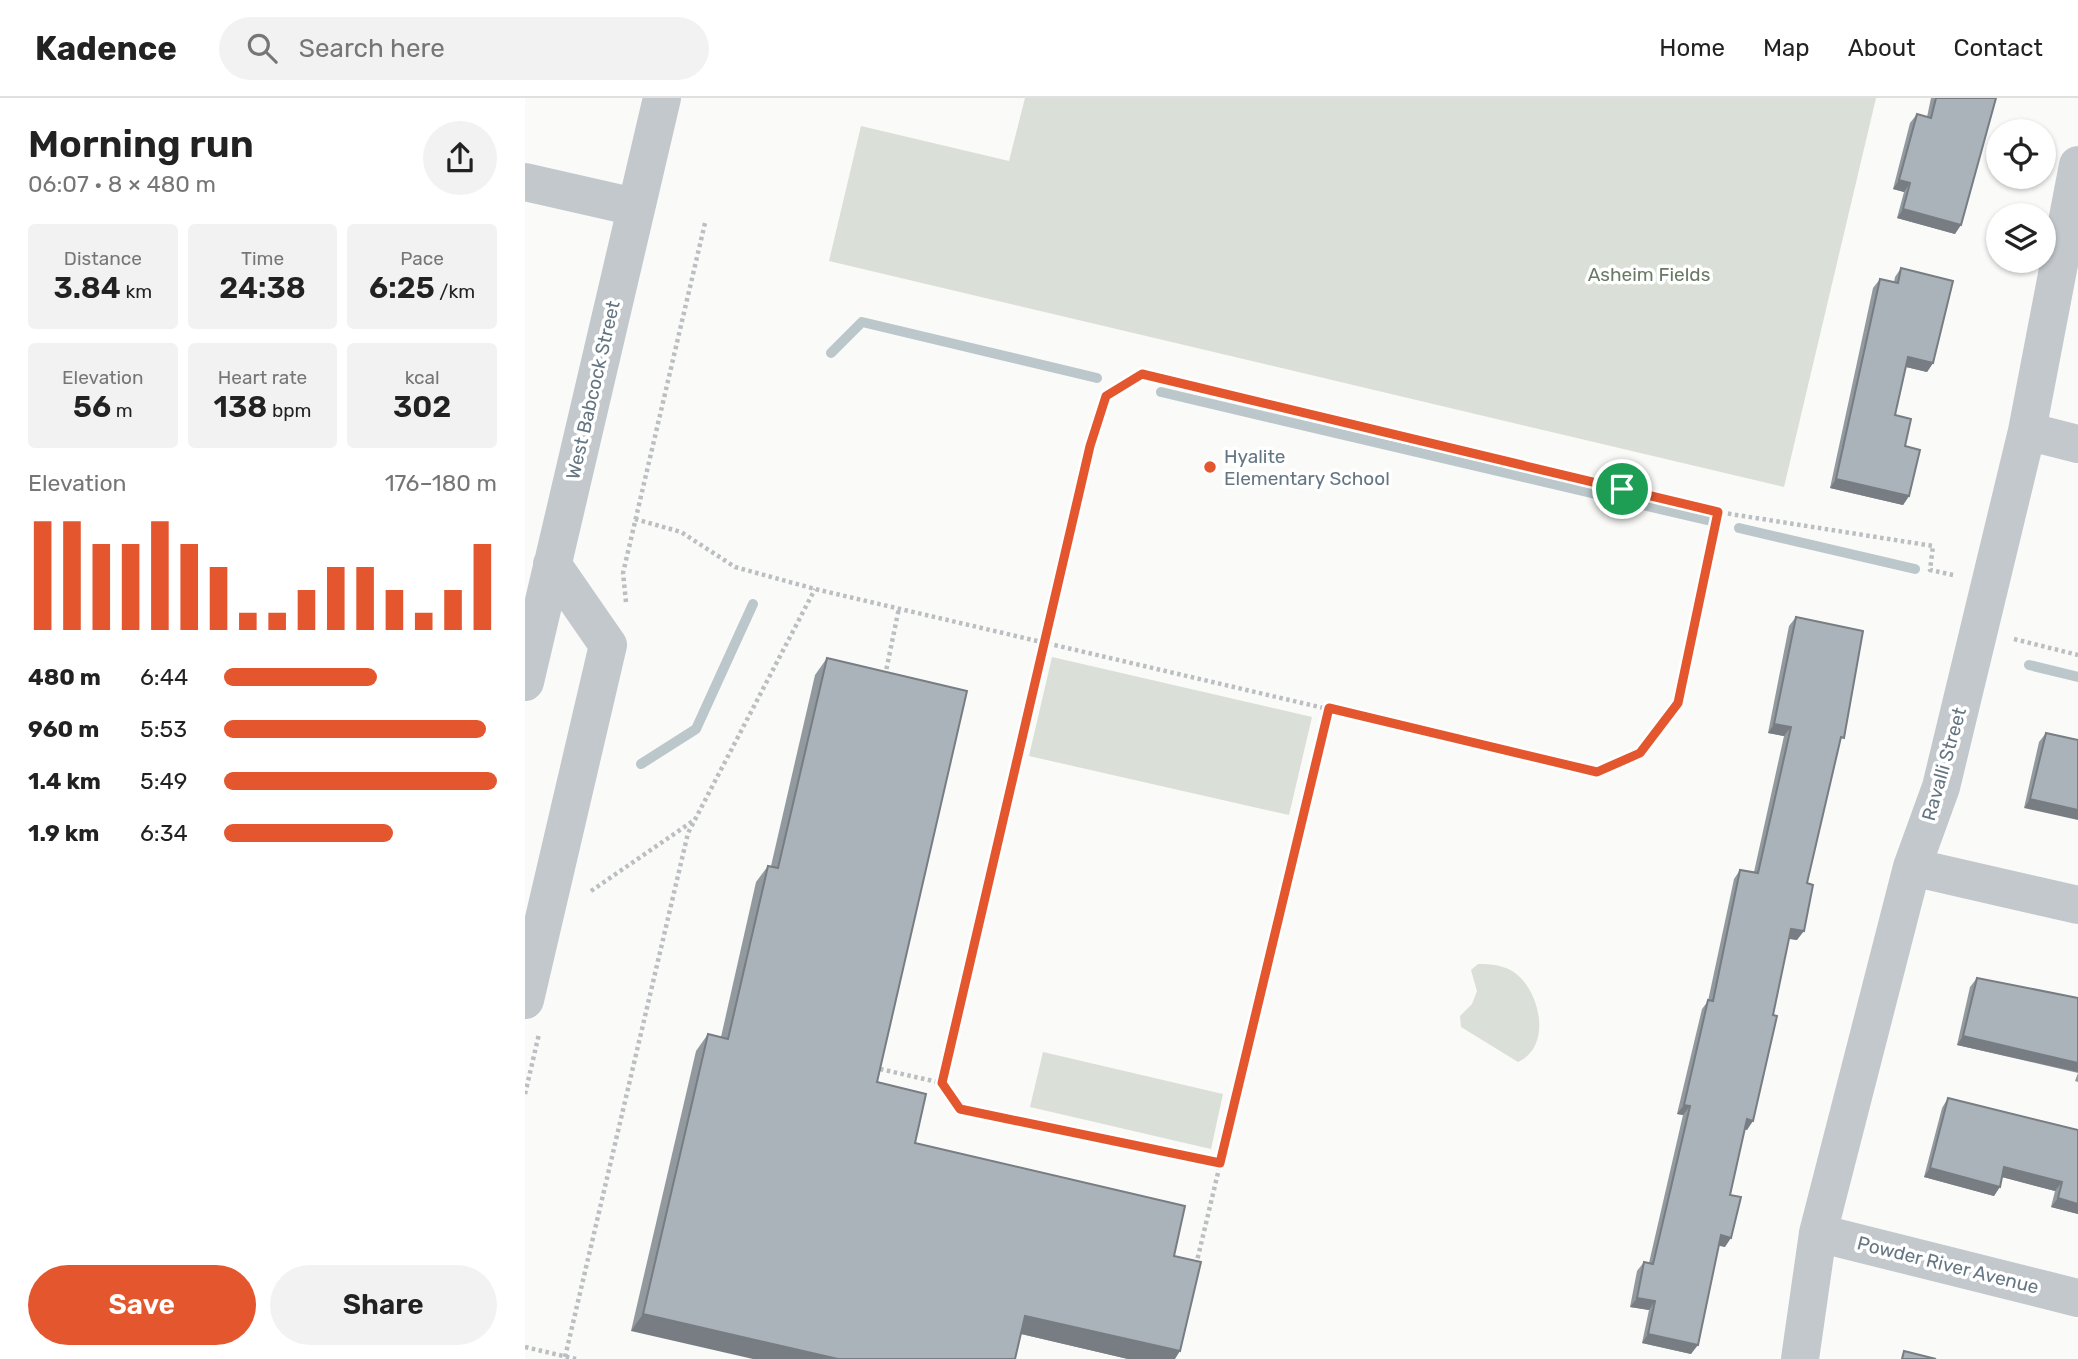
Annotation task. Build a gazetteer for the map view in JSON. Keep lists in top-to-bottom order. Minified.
{"streets":{"street":["West Babcock Street","Ravalli Street","Powder River Avenue"]},"crossings":[["Ravalli Street","Powder River Avenue"]],"parks":["Asheim Fields"],"places":["Hyalite Elementary School"],"page":{"header":"Kadence","search":"Search here","nav":["Home","Map","About","Contact"],"heading":["Morning run","06:07 · 8 × 480 m"],"stats":[["Distance","3.84 km"],["Time","24:38"],["Pace","6:25 /km"],["Elevation","56 m"],["Heart rate","138 bpm"],["kcal","302"]],"chart":["Elevation","176–180 m"],"list":[{"name":"480 m","note":"6:44"},{"name":"960 m","note":"5:53"},{"name":"1.4 km","note":"5:49"},{"name":"1.9 km","note":"6:34"}],"buttons":["Save","Share"]}}
